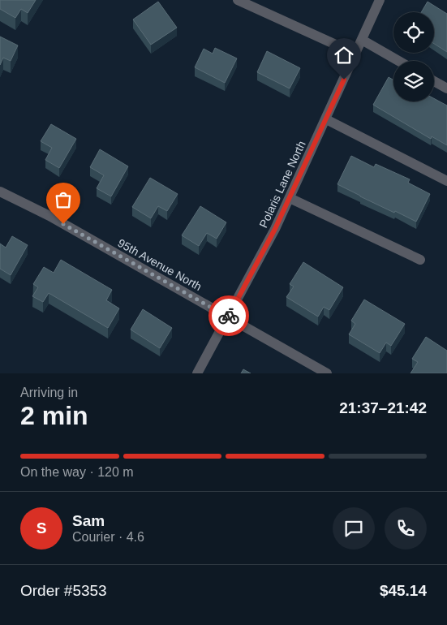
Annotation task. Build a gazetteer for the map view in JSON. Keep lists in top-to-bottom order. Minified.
{"streets":{"street":["Polaris Lane North","95th Avenue North"]},"crossings":[["Polaris Lane North","95th Avenue North"]],"page":{"heading":["2 min","Arriving in","21:37–21:42"],"panel":["Sam","Courier · 4.6","Order #5353","$45.14"],"bar":"On the way · 120 m","round":"S"}}
